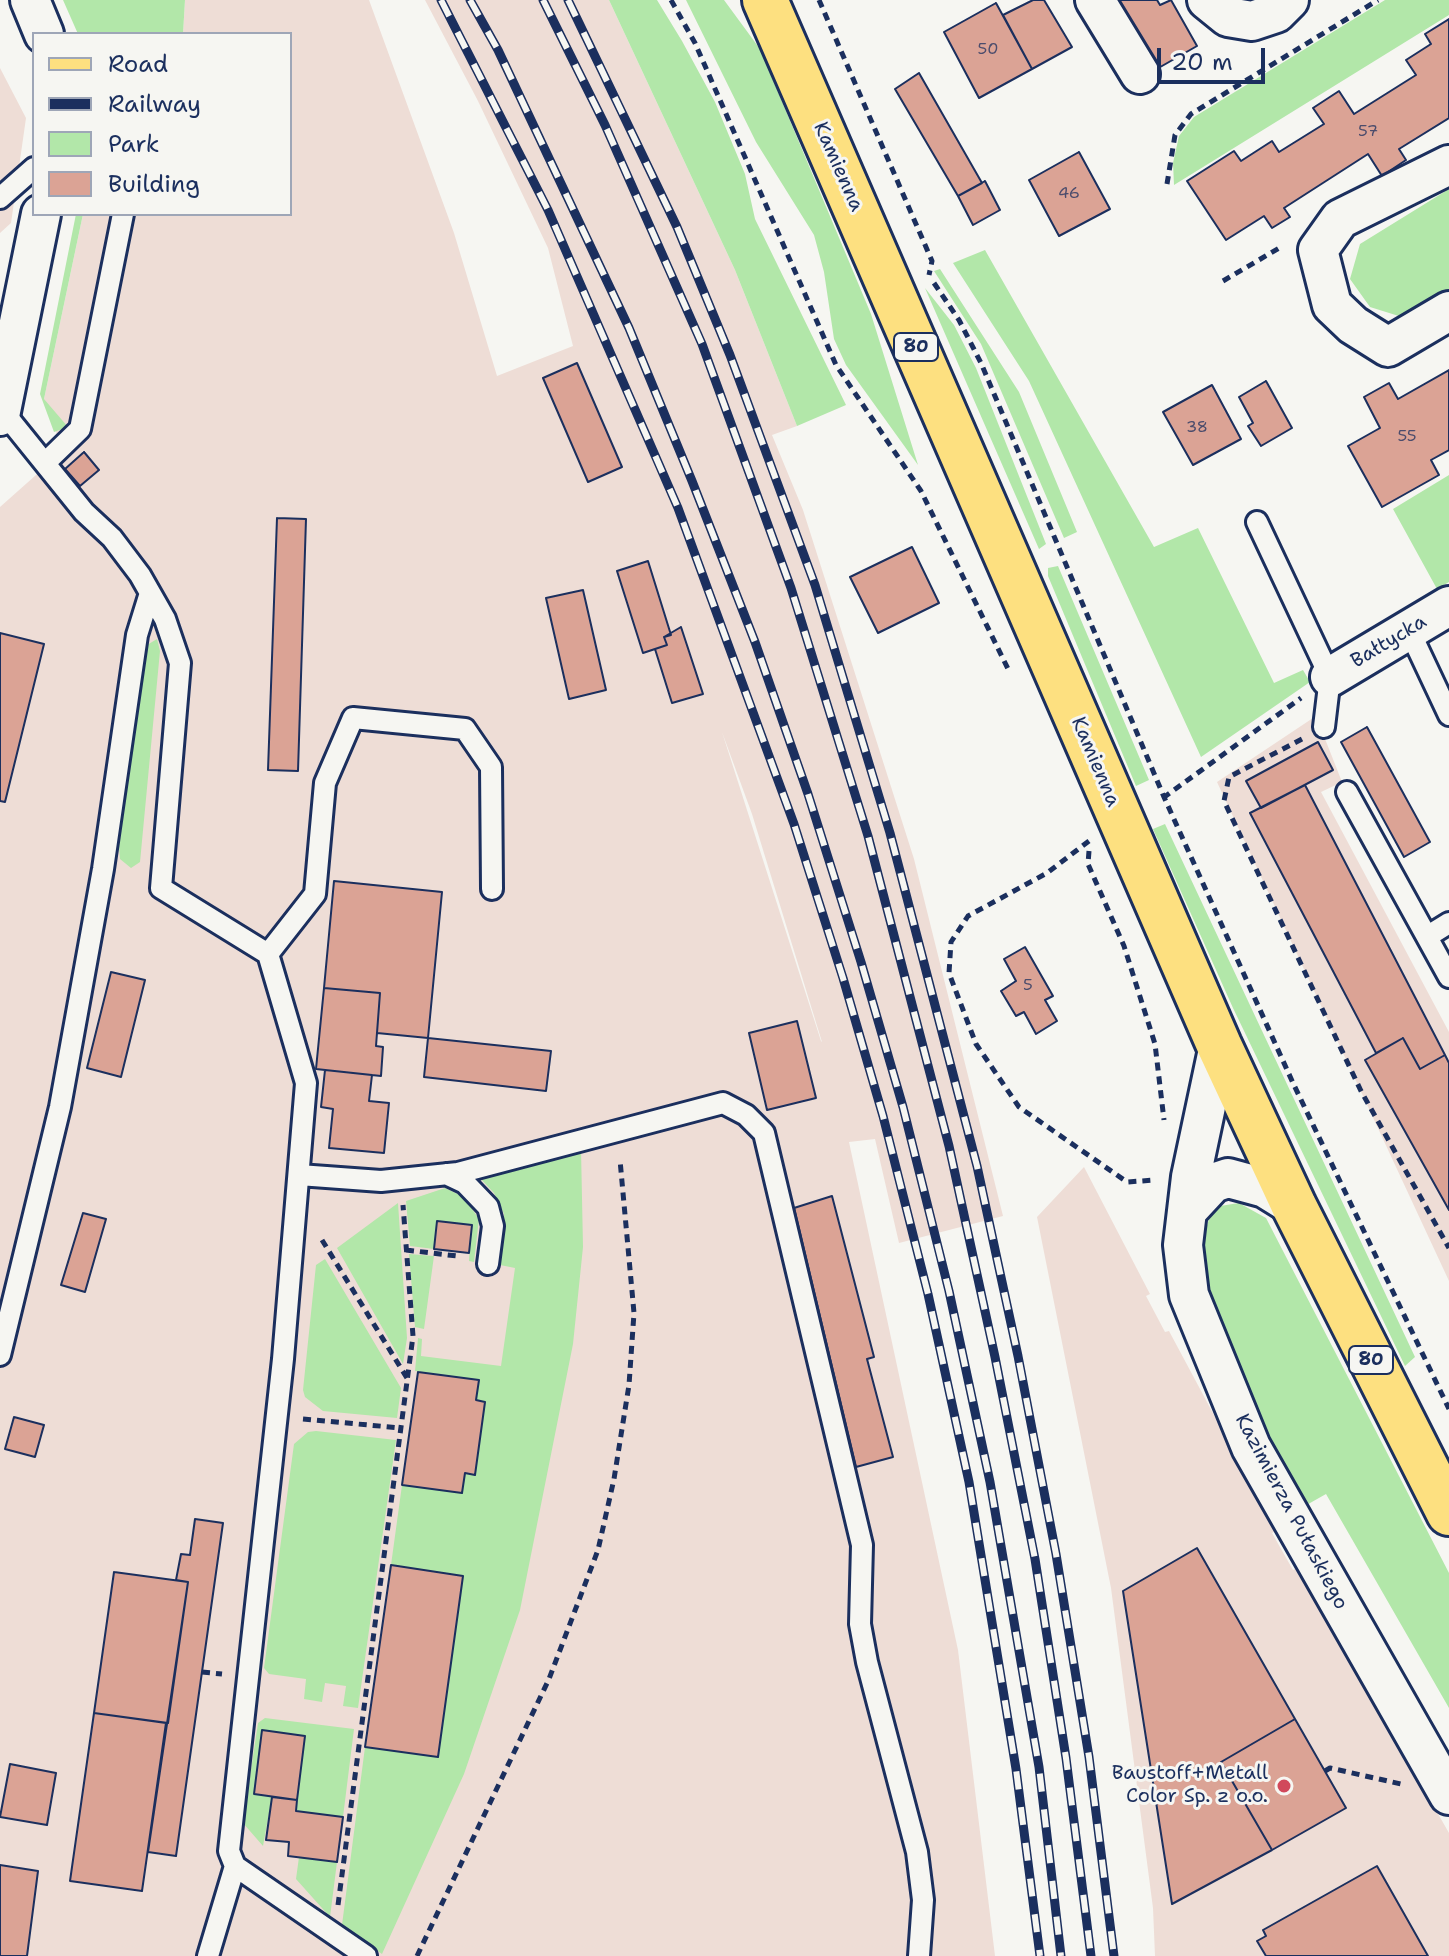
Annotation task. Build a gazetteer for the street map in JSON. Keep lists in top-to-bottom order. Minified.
{"streets":{"main road":["Kamienna","80"],"street":["Bałtycka","Kazimierza Pułaskiego"]},"crossings":[["Kamienna","Kazimierza Pułaskiego"]],"places":["Baustoff+Metall Color Sp. z o.o."],"house_numbers":["50","57","46","38","55","5"],"legend":["Road","Railway","Park","Building"],"scale_bar":"20 m"}
